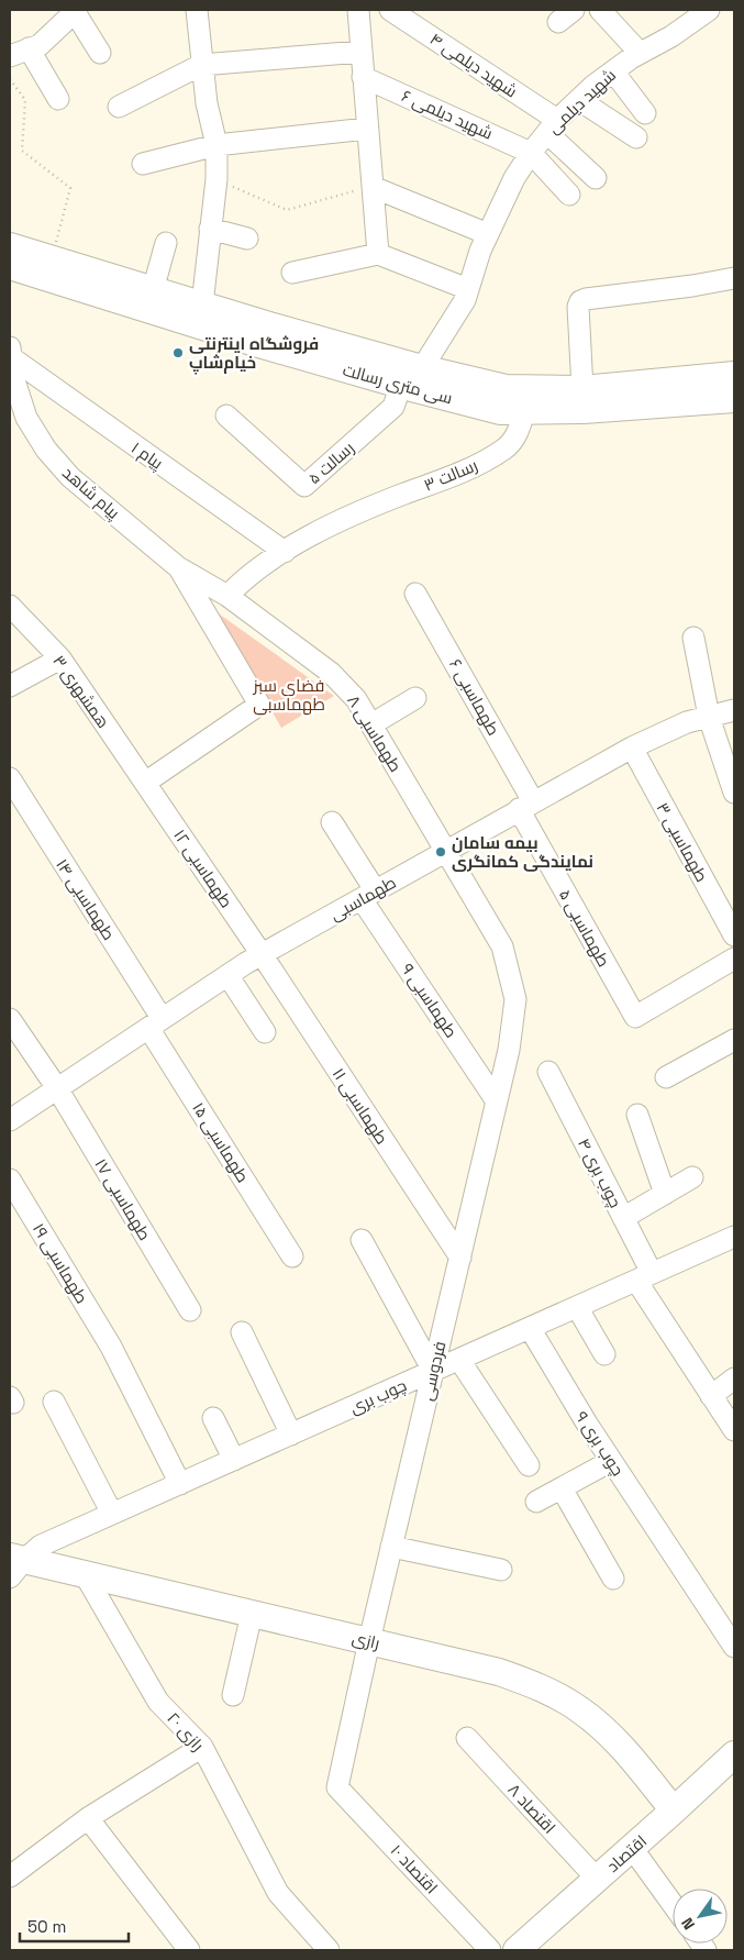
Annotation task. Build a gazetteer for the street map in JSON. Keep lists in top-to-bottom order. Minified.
{"streets":{"main road":["سی متری رسالت","رازی","اقتصاد"],"street":["۴ شهید دیلمی","شهید دیلمی","۶ شهید دیلمی","۱ پیام","۵ رسالت","۳ رسالت","پیام شاهد","۳ همشهری","۶ طهماسبی","۸ طهماسبی","۳ طهماسبی","۱۲ طهماسبی","طهماسبی","۱۴ طهماسبی","۵ طهماسبی","۹ طهماسبی","۱۱ طهماسبی","۱۵ طهماسبی","۴ چوب بری","۱۷ طهماسبی","۱۹ طهماسبی","فردوسی","چوب بری","۹ چوب بری","رازی ۲۰","۸ اقتصاد","۱۰ اقتصاد"]},"crossings":[["۴ شهید دیلمی","شهید دیلمی"],["شهید دیلمی","۶ شهید دیلمی"],["شهید دیلمی","سی متری رسالت"],["سی متری رسالت","۵ رسالت"],["سی متری رسالت","۳ رسالت"],["۱ پیام","۳ رسالت"],["۱ پیام","پیام شاهد"],["۳ رسالت","پیام شاهد"],["۳ رسالت","۸ طهماسبی"],["پیام شاهد","۸ طهماسبی"],["۳ همشهری","۱۲ طهماسبی"],["۶ طهماسبی","طهماسبی"],["۶ طهماسبی","۵ طهماسبی"],["۸ طهماسبی","طهماسبی"],["۸ طهماسبی","۹ طهماسبی"],["۸ طهماسبی","فردوسی"],["۳ طهماسبی","طهماسبی"],["۱۲ طهماسبی","طهماسبی"],["۱۲ طهماسبی","۱۱ طهماسبی"],["طهماسبی","۱۴ طهماسبی"],["طهماسبی","۵ طهماسبی"],["طهماسبی","۹ طهماسبی"],["طهماسبی","۱۱ طهماسبی"],["طهماسبی","۱۵ طهماسبی"],["طهماسبی","۱۷ طهماسبی"],["۱۴ طهماسبی","۱۵ طهماسبی"],["۹ طهماسبی","فردوسی"],["۱۱ طهماسبی","فردوسی"],["۴ چوب بری","چوب بری"],["۱۹ طهماسبی","چوب بری"],["فردوسی","چوب بری"],["فردوسی","رازی"],["فردوسی","۱۰ اقتصاد"],["چوب بری","۹ چوب بری"],["چوب بری","رازی"],["رازی","رازی ۲۰"],["رازی","اقتصاد"],["۸ اقتصاد","اقتصاد"]],"parks":["فضای سبز طهماسبی"],"places":["فروشگاه اینترنتی خیام‌شاپ","بیمه سامان نمایندگی کمانگری"],"scale_bar":"50 m","north":"bottom left"}
